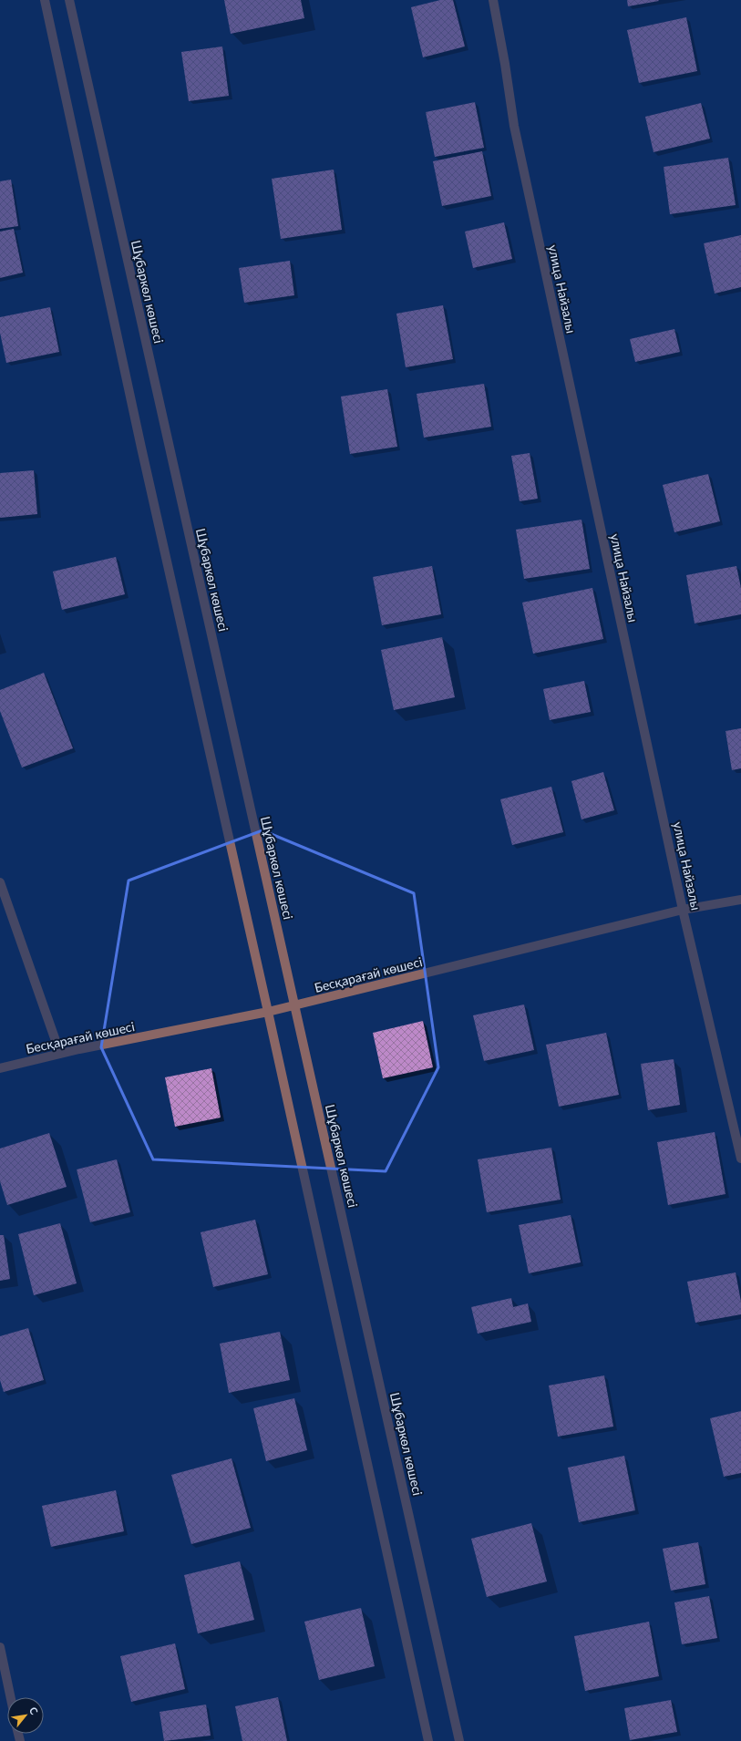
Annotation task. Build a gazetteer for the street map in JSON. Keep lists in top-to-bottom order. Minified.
{"streets":{"street":["улица Найзалы","Шұбаркөл көшесі","Бесқарағай көшесі"]},"crossings":[["улица Найзалы","Бесқарағай көшесі"],["Шұбаркөл көшесі","Бесқарағай көшесі"]],"north":"top right"}
